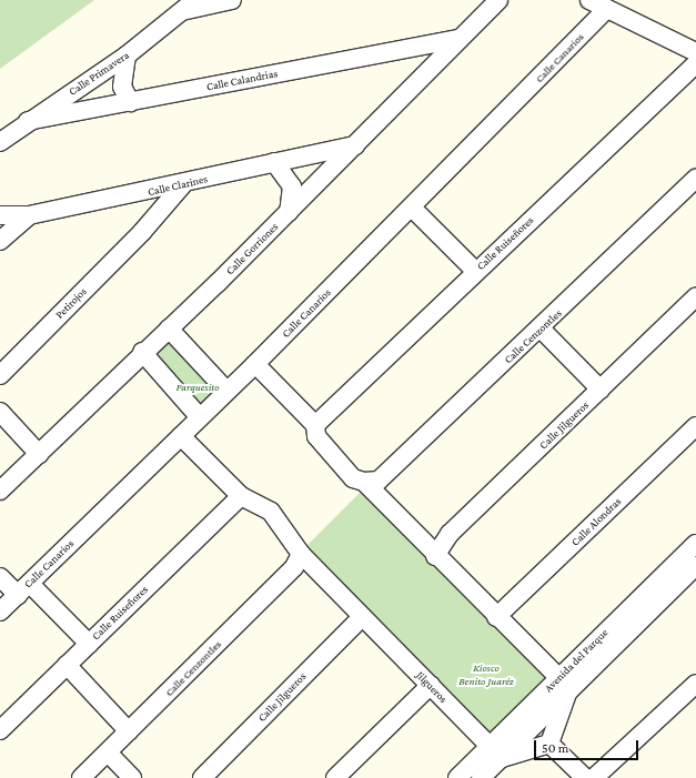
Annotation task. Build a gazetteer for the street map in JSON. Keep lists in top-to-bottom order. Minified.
{"streets":{"street":["Calle Canarios","Calle Primavera","Calle Calandrias","Calle Clarines","Calle Ruiseñores","Calle Gorriones","Petirojos","Calle Cenzontles","Calle Jilgueros","Calle Alondras","Avenida del Parque","Jilgueros"]},"crossings":[["Calle Canarios","Jilgueros"],["Calle Primavera","Calle Calandrias"],["Calle Calandrias","Calle Gorriones"],["Calle Clarines","Calle Gorriones"],["Calle Clarines","Petirojos"],["Calle Ruiseñores","Jilgueros"],["Calle Cenzontles","Jilgueros"],["Calle Jilgueros","Jilgueros"],["Avenida del Parque","Jilgueros"]],"parks":["Parquesito","Kiosco Benito Juaréz"],"scale_bar":"50 m"}
